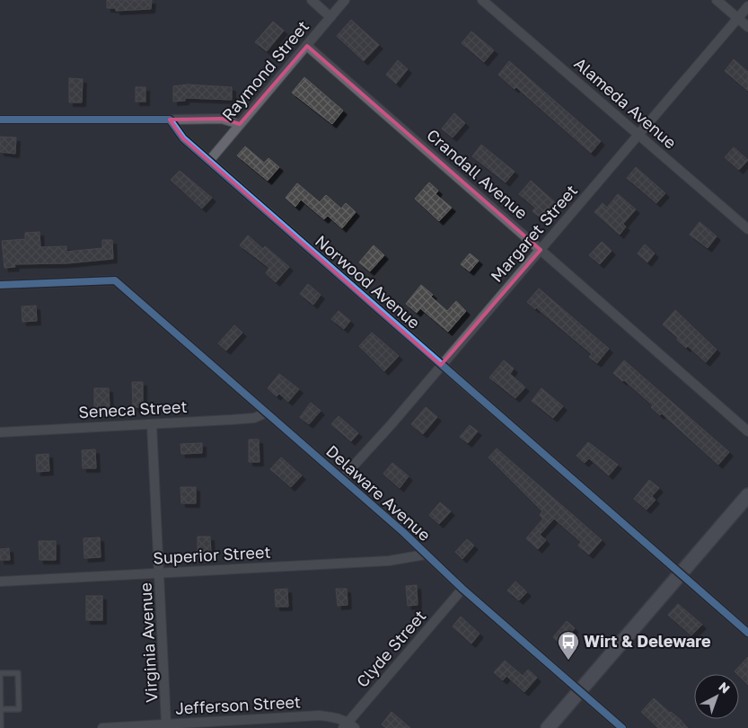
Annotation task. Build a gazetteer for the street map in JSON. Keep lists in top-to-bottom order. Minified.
{"streets":{"street":["Raymond Street","Alameda Avenue","Crandall Avenue","Margaret Street","Norwood Avenue","Seneca Street","Delaware Avenue","Superior Street","Virginia Avenue","Clyde Street","Jefferson Street"]},"crossings":[["Raymond Street","Crandall Avenue"],["Raymond Street","Norwood Avenue"],["Alameda Avenue","Margaret Street"],["Crandall Avenue","Margaret Street"],["Margaret Street","Norwood Avenue"],["Margaret Street","Delaware Avenue"],["Seneca Street","Delaware Avenue"],["Seneca Street","Virginia Avenue"],["Delaware Avenue","Superior Street"],["Delaware Avenue","Clyde Street"],["Superior Street","Virginia Avenue"],["Virginia Avenue","Jefferson Street"],["Clyde Street","Jefferson Street"]],"places":{"bus stop":["Wirt & Deleware"]},"north":"top right"}
